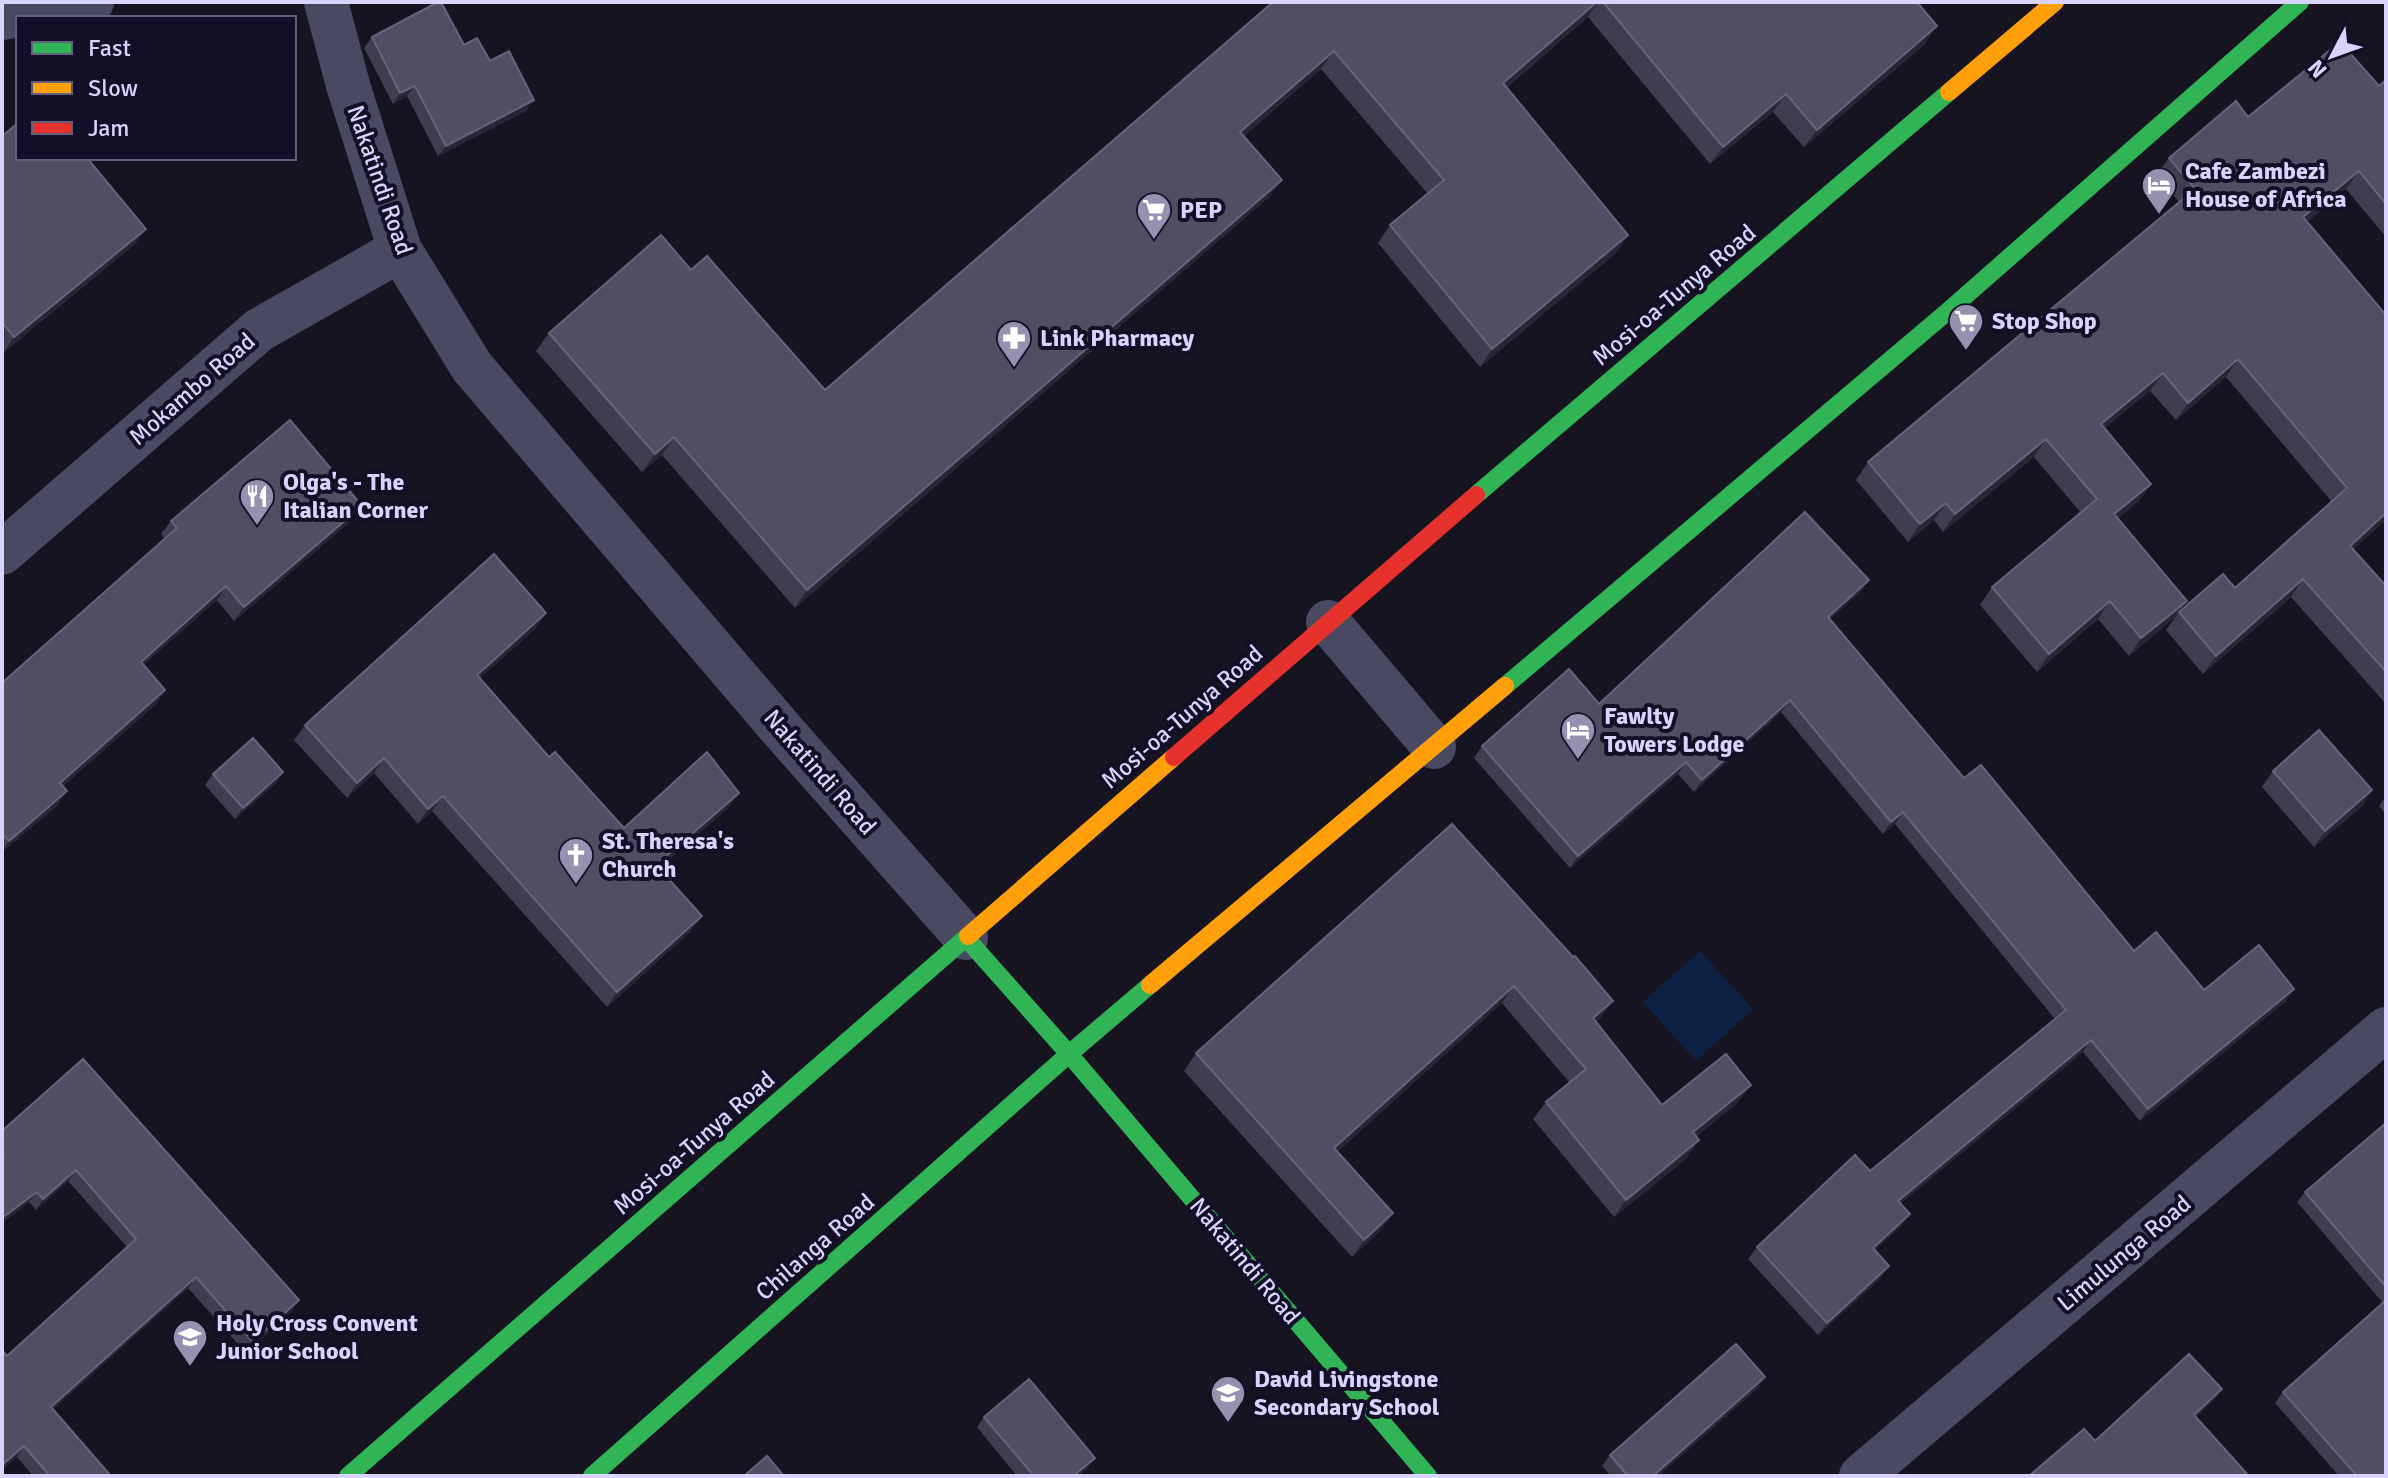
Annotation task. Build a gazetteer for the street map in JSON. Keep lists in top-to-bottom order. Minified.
{"streets":{"main road":["Nakatindi Road","Mosi-oa-Tunya Road","Chilanga Road"],"street":["Mokambo Road","Limulunga Road"]},"crossings":[["Nakatindi Road","Mosi-oa-Tunya Road"],["Nakatindi Road","Mokambo Road"],["Nakatindi Road","Chilanga Road"]],"places":{"hotel":["Cafe Zambezi House of Africa","Fawlty Towers Lodge"],"supermarket":["PEP","Stop Shop"],"pharmacy":["Link Pharmacy"],"restaurant":["Olga's - The Italian Corner"],"church":["St. Theresa's Church"],"school or university":["Holy Cross Convent Junior School","David Livingstone Secondary School"]},"legend":["Fast","Slow","Jam"],"north":"bottom left"}
